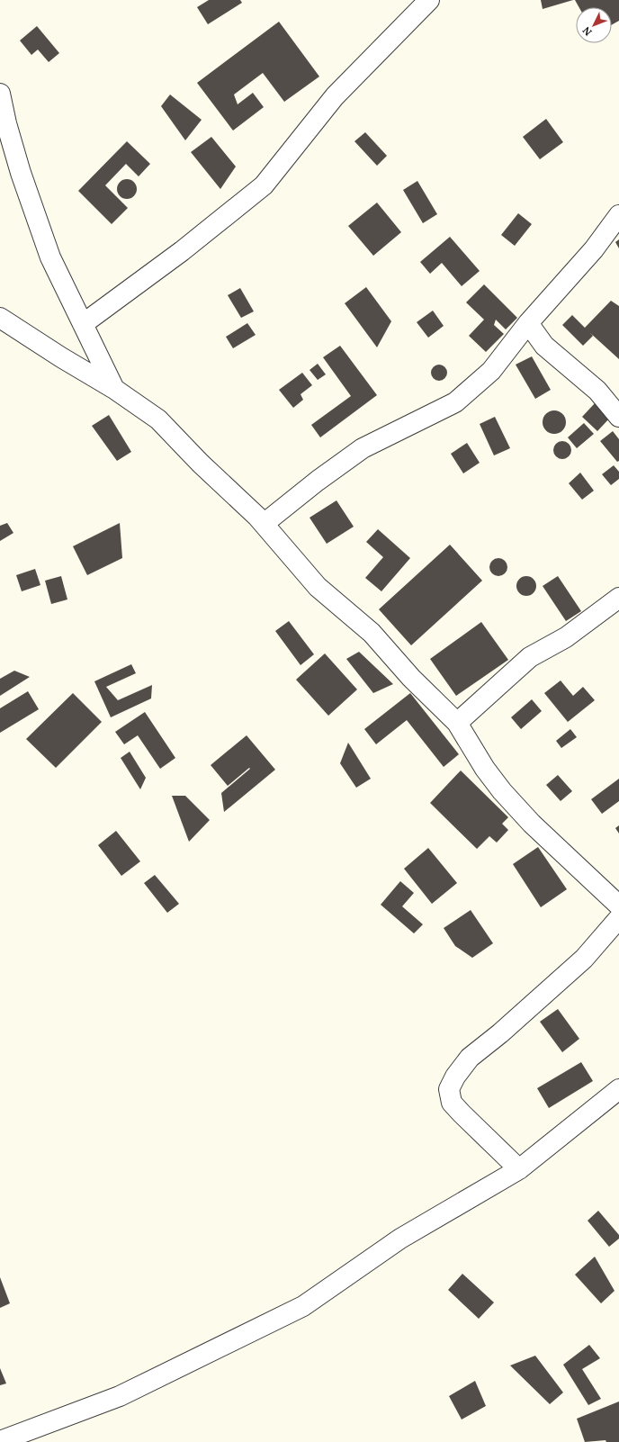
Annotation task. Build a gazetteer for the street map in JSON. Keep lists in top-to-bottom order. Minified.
{"north":"bottom left"}
